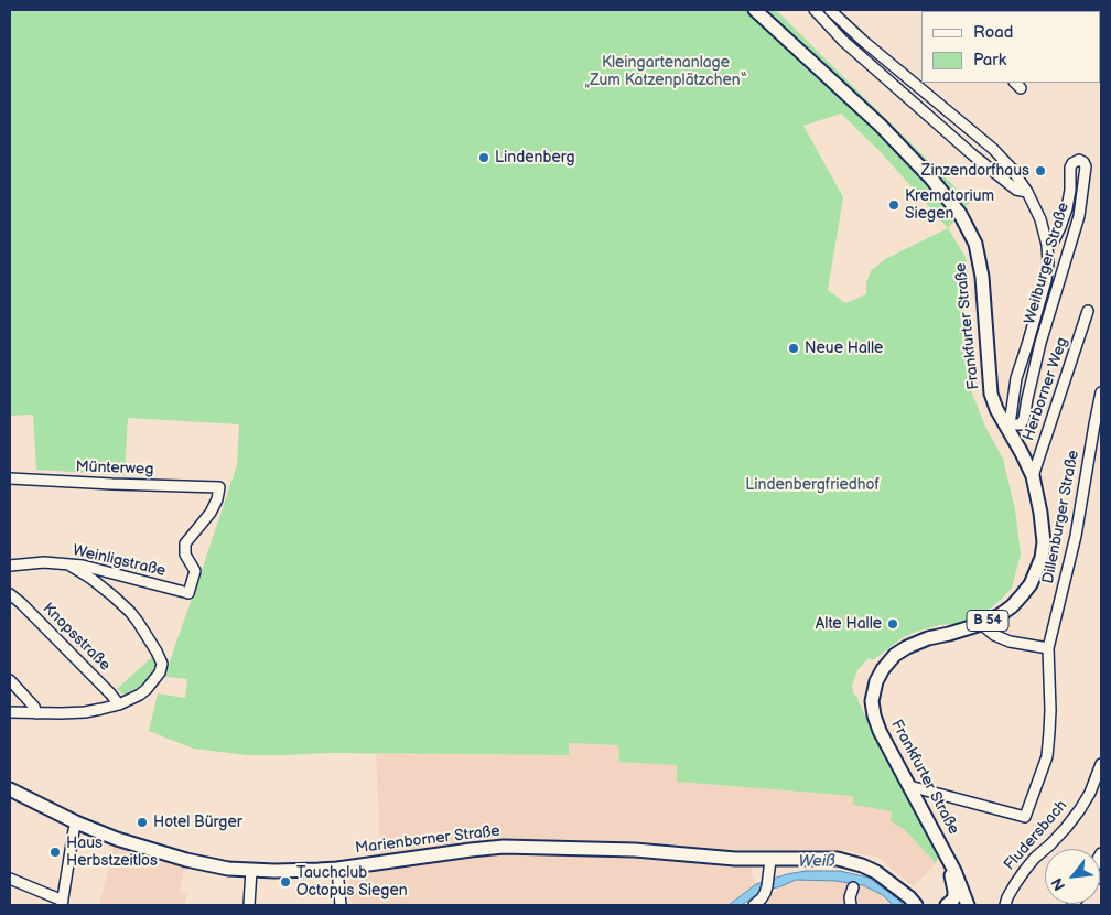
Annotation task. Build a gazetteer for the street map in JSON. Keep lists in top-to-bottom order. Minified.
{"streets":{"main road":["Frankfurter Straße","B 54","Marienborner Straße"],"street":["Weilburger Straße","Herborner Weg","Münterweg","Dillenburger Straße","Weinligstraße","Knopsstraße","Fludersbach"]},"crossings":[["Weilburger Straße","Frankfurter Straße"],["Frankfurter Straße","Herborner Weg"],["Frankfurter Straße","Dillenburger Straße"],["Münterweg","Weinligstraße"]],"water":["Weiß"],"parks":["Kleingartenanlage „Zum Katzenplätzchen“","Lindenbergfriedhof"],"places":["Lindenberg","Zinzendorfhaus","Krematorium Siegen","Neue Halle","Alte Halle","Hotel Bürger","Haus Herbstzeitlos","Tauchclub Octopus Siegen"],"legend":["Road","Park"],"north":"bottom left"}
